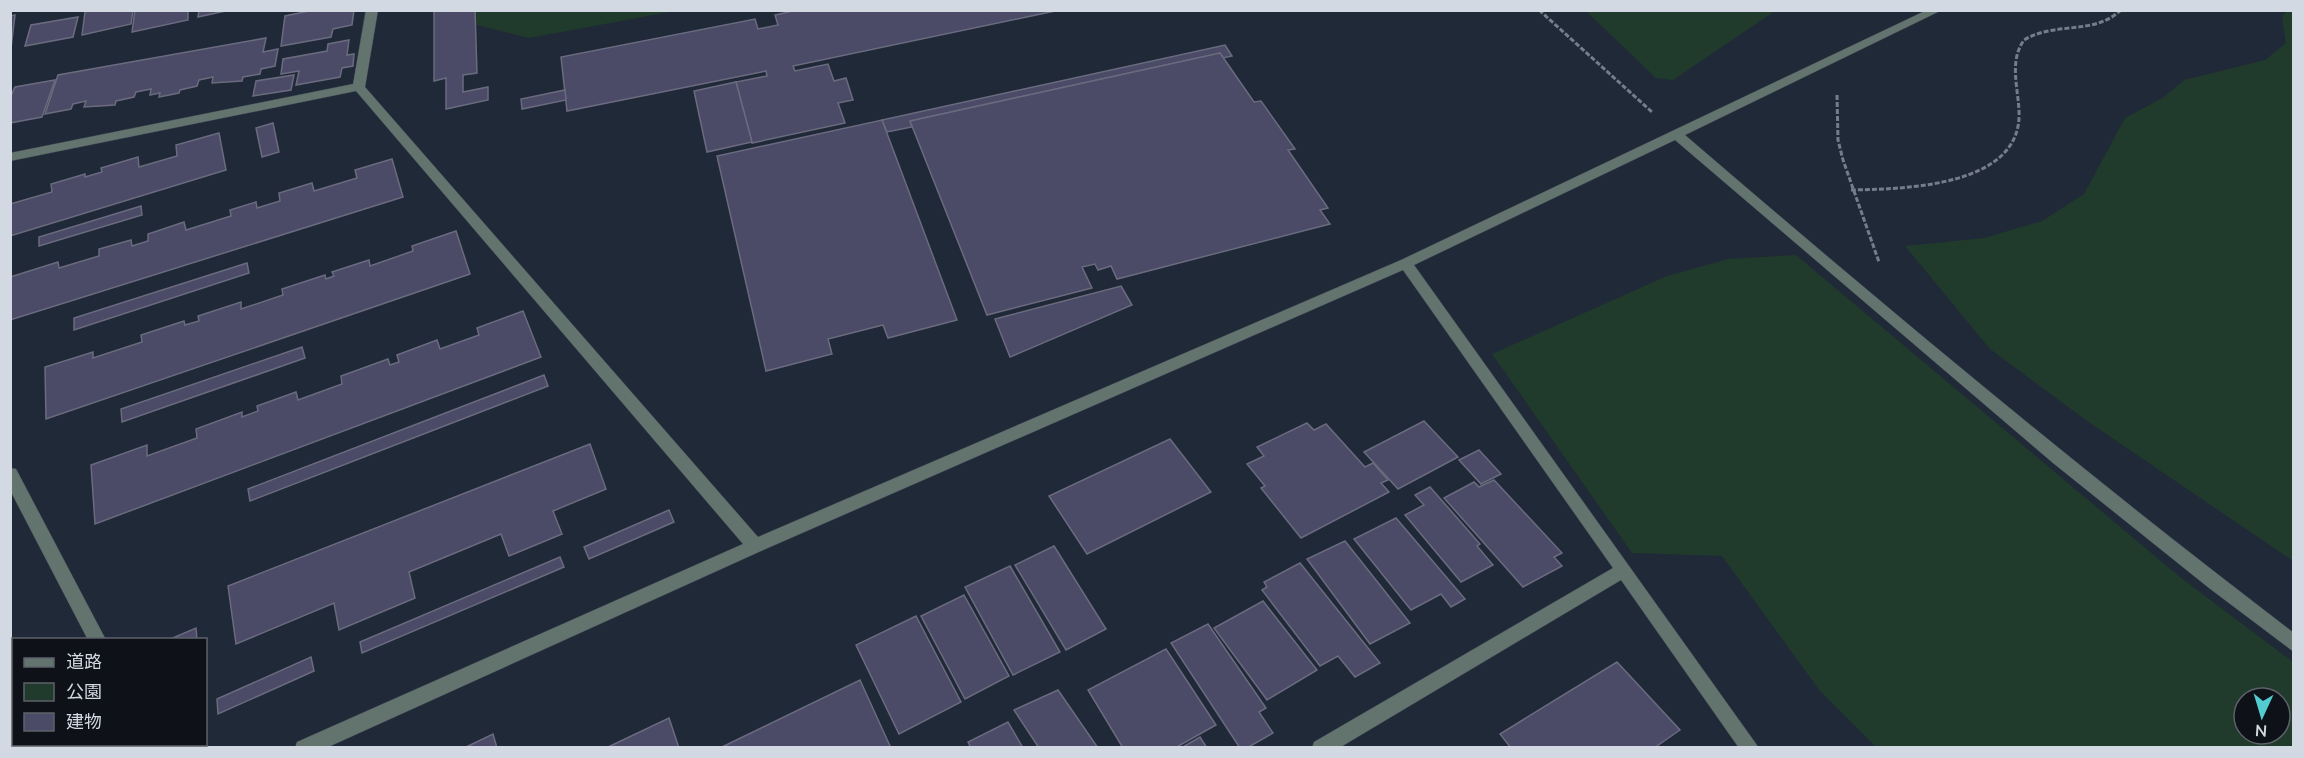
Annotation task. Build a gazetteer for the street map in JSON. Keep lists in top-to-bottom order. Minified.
{"legend":["道路","公園","建物"],"north":"bottom"}
